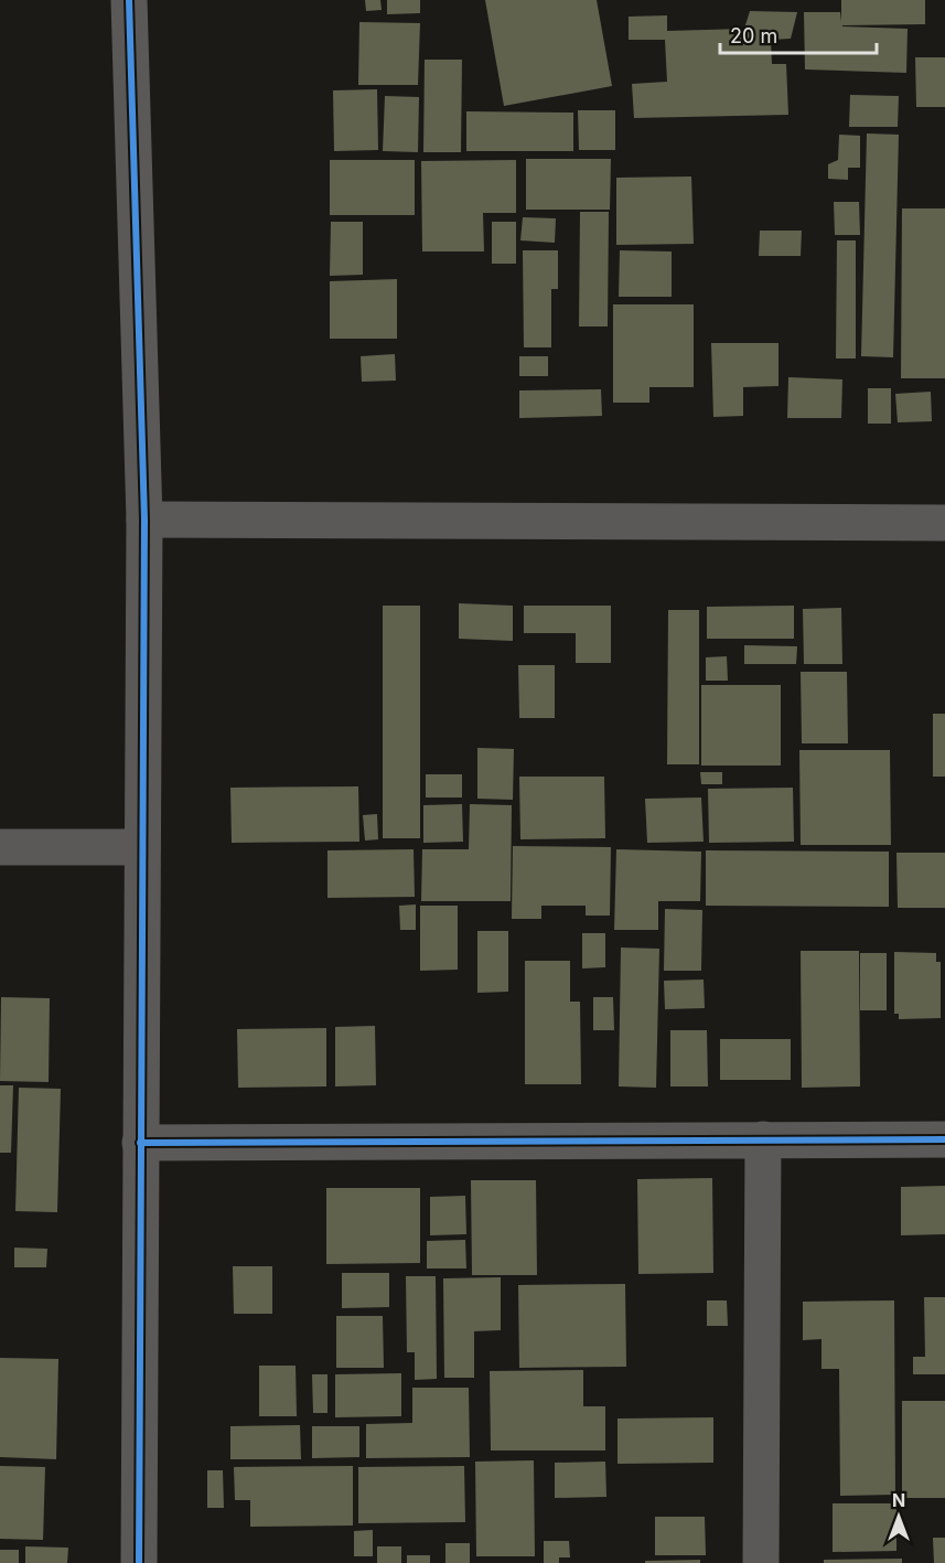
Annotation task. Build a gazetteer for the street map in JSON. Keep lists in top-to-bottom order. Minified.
{"scale_bar":"20 m","north":"top"}
